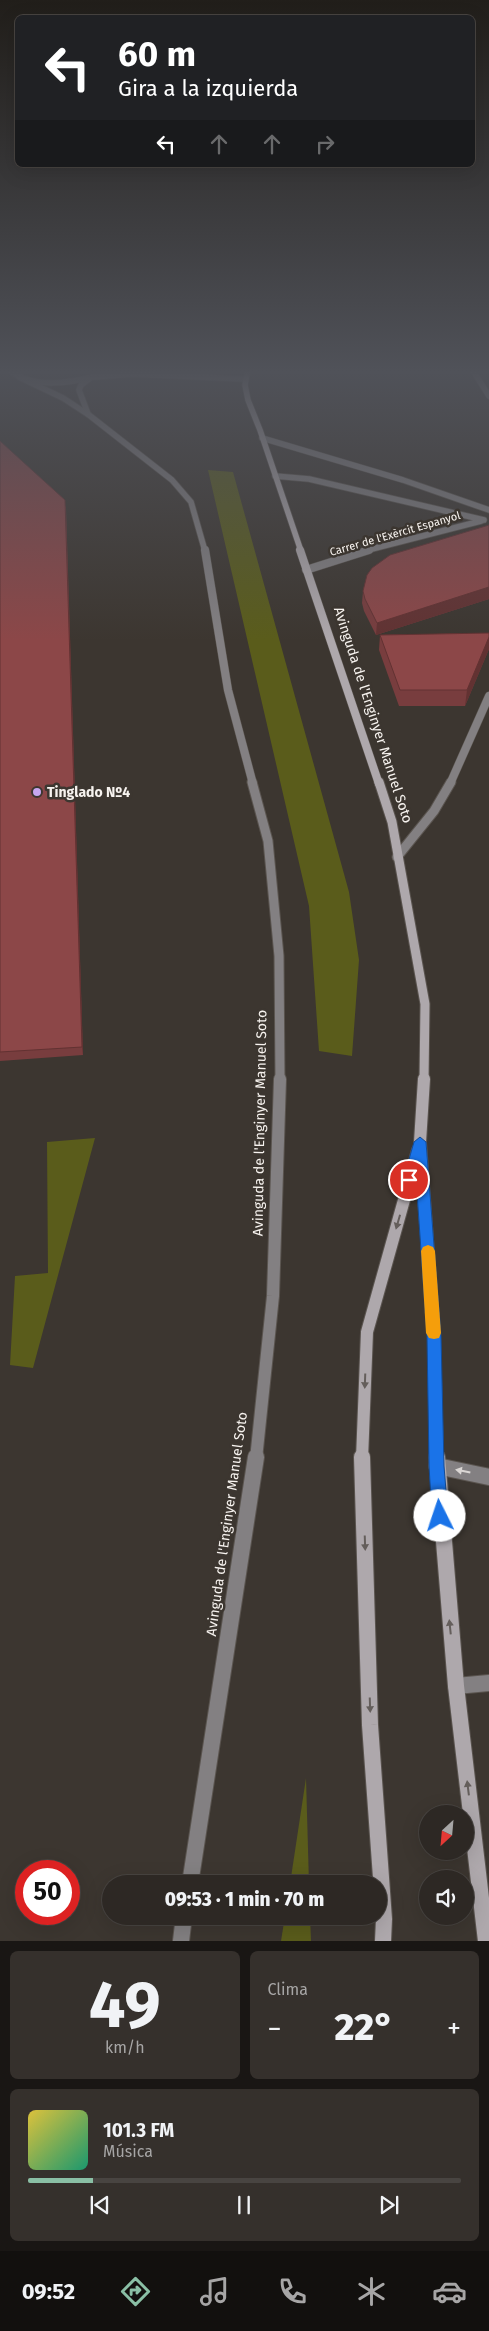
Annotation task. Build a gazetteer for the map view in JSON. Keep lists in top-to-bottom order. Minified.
{"streets":{"main road":["Avinguda de l'Enginyer Manuel Soto"],"street":["Carrer de l'Exèrcit Espanyol"]},"crossings":[["Carrer de l'Exèrcit Espanyol","Avinguda de l'Enginyer Manuel Soto"]],"places":["Tinglado Nº4"],"north":"bottom left","page":{"turn":["60 m","Gira a la izquierda"],"limit":"50","trip":"09:53 · 1 min · 70 m","tile":[["49","km/h"],"Clima"],"heat":["−","22°","+"],"song":["101.3 FM","Música"],"tabs":"09:52"}}
